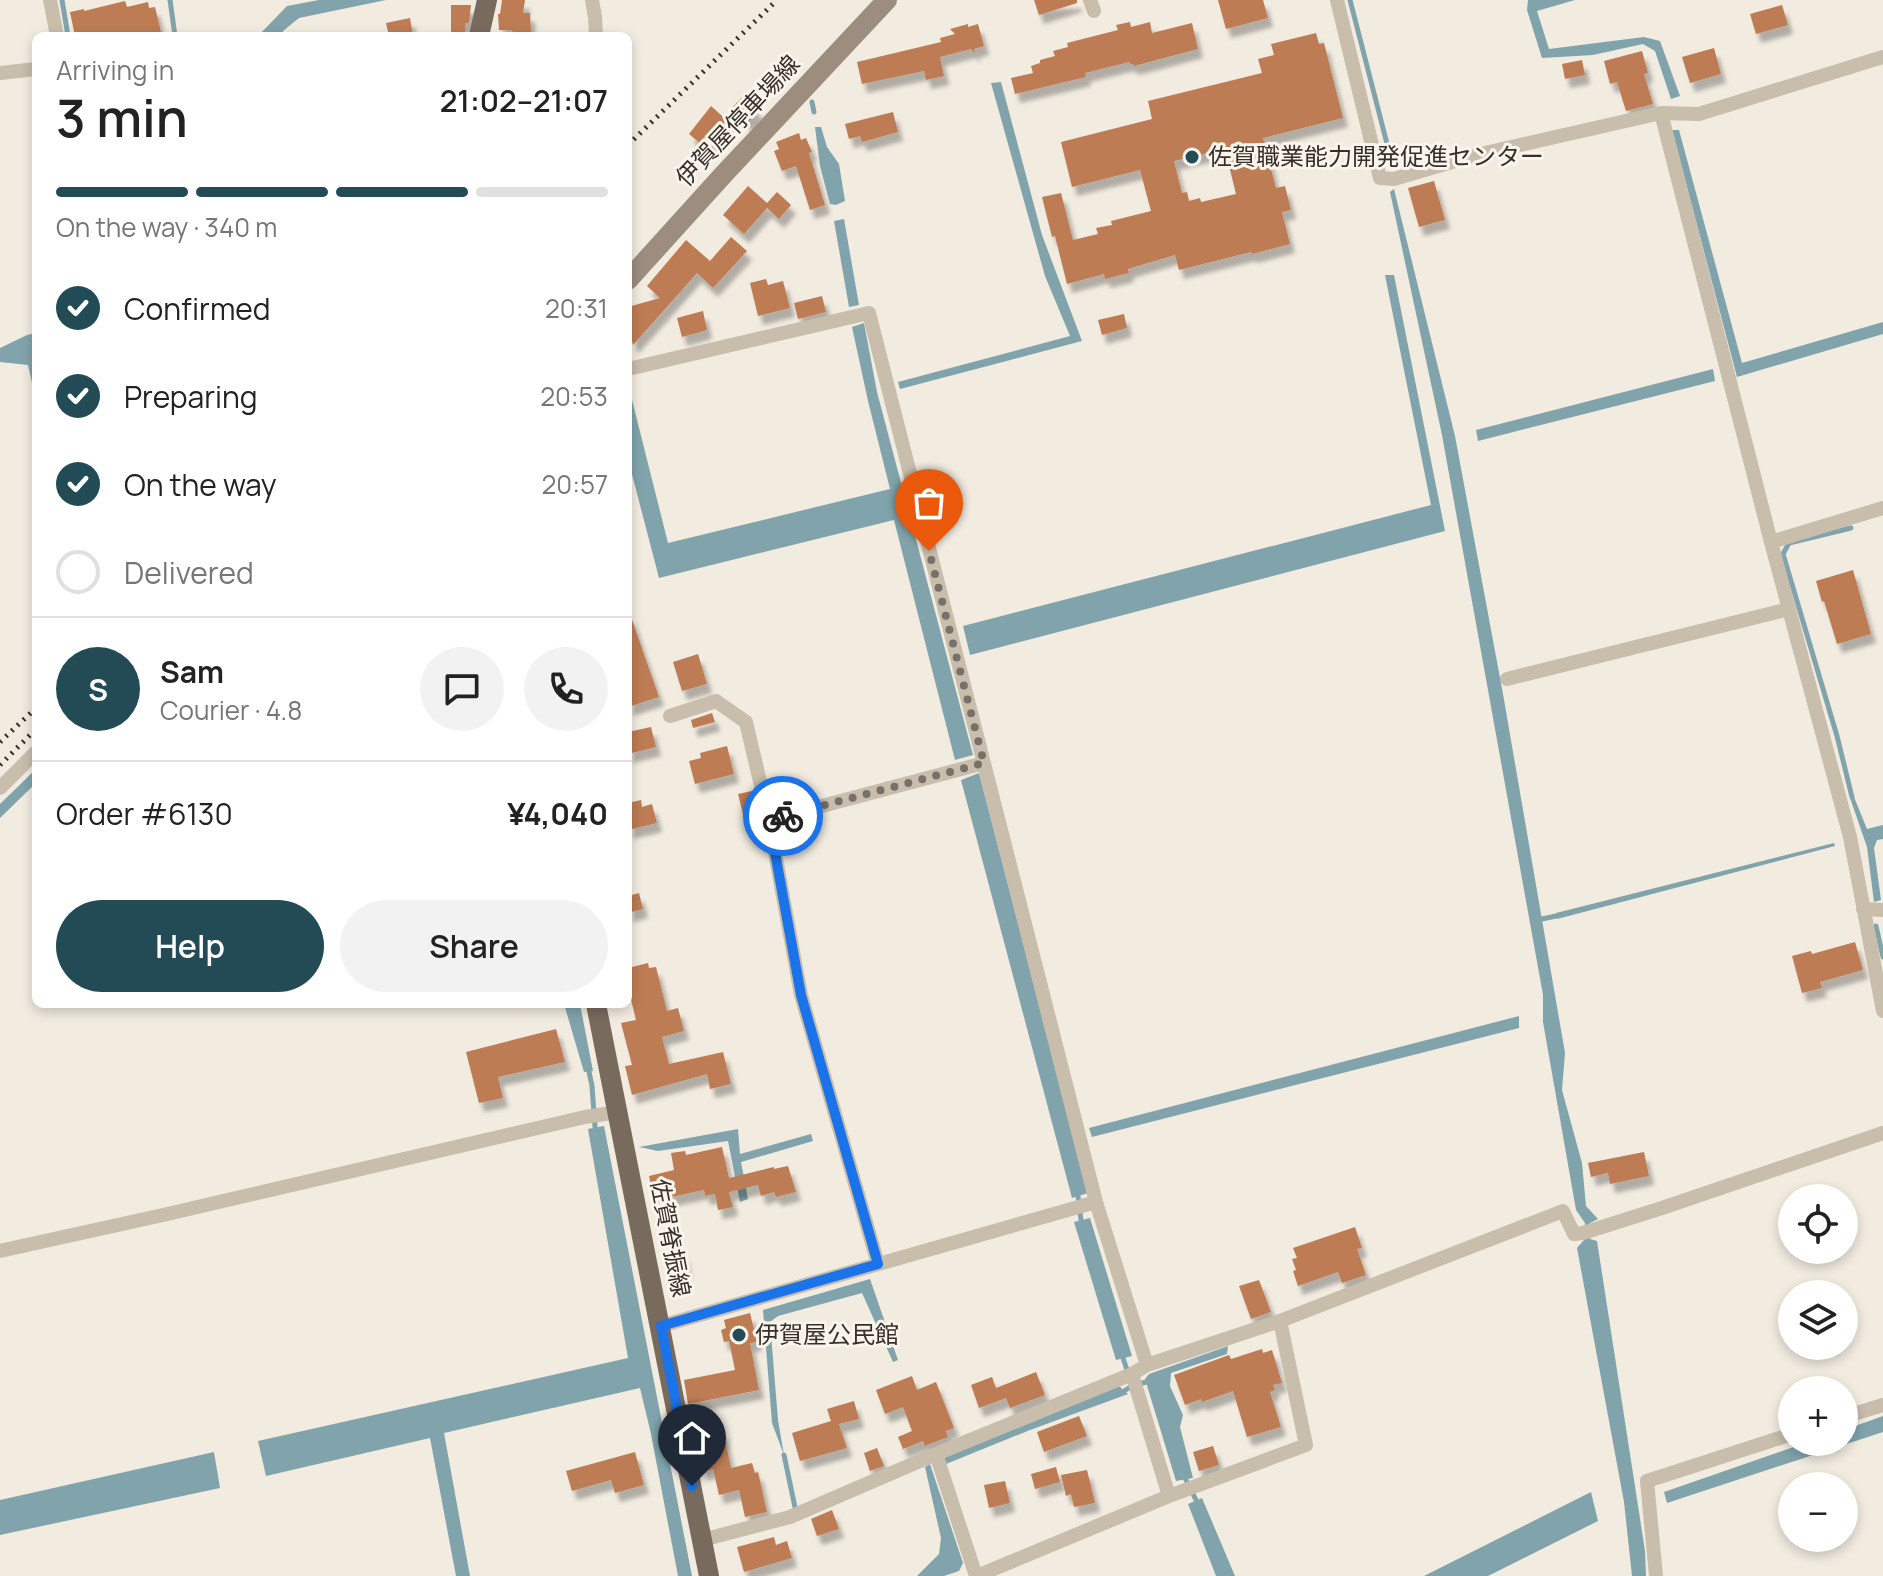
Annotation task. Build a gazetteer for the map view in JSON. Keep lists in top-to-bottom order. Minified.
{"streets":{"main road":["伊賀屋停車場線","佐賀脊振線"]},"places":["佐賀職業能力開発促進センター","伊賀屋公民館"],"page":{"heading":["3 min","Arriving in","21:02–21:07"],"panel":["Sam","Courier · 4.8","Order #6130","¥4,040"],"bar":"On the way · 340 m","list":[["Confirmed","20:31"],["Preparing","20:53"],["On the way","20:57"],"Delivered"],"round":"S","buttons":["Help","Share"],"map_buttons":["+","−"]}}
